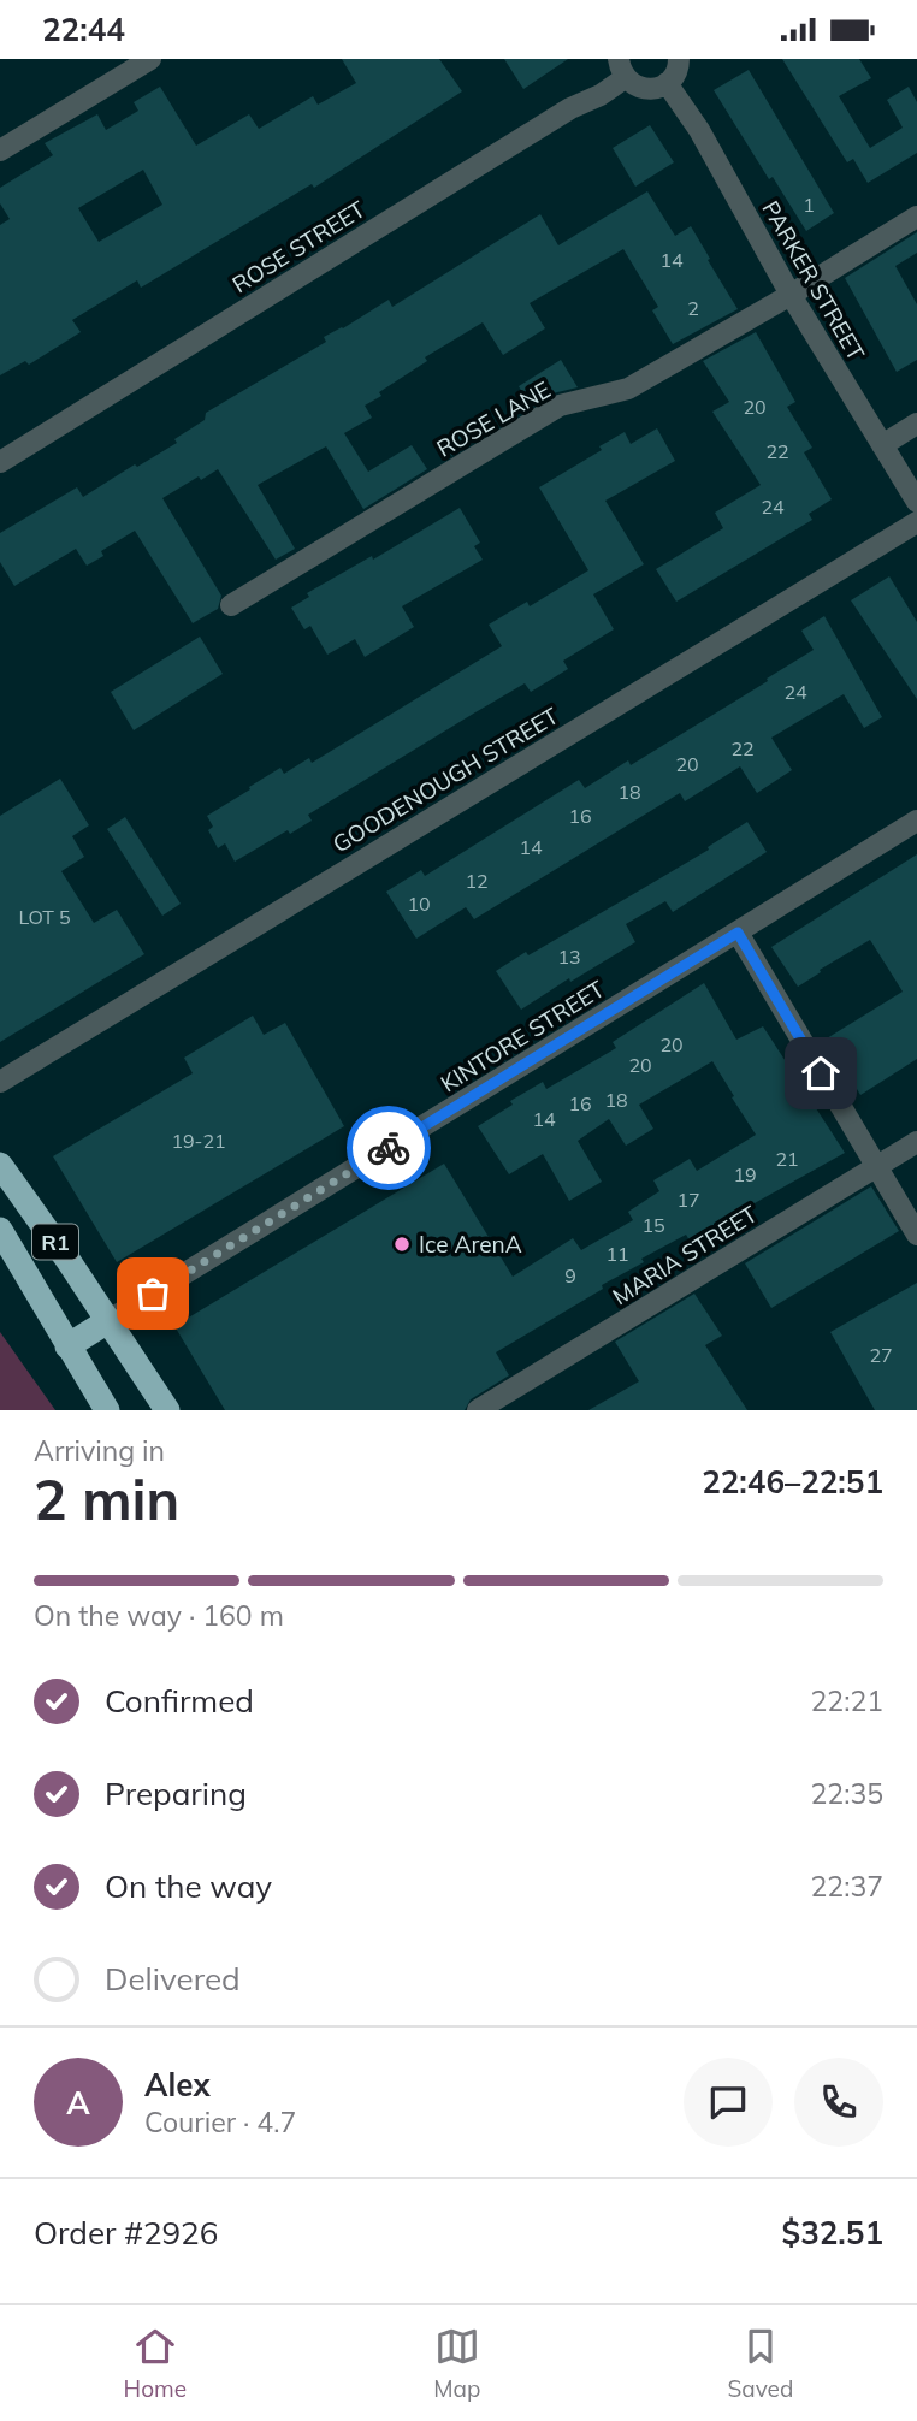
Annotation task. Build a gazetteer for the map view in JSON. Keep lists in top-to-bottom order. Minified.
{"streets":{"highway":["R1"],"street":["ROSE STREET","PARKER STREET","ROSE LANE","GOODENOUGH STREET","KINTORE STREET","MARIA STREET"]},"crossings":[["PARKER STREET","ROSE LANE"],["KINTORE STREET","R1"]],"places":["Ice ArenA"],"house_numbers":["1","14","2","20","22","24","24","22","20","18","16","14","12","10","LOT 5","13","20","20","18","16","14","19-21","21","19","17","15","11","9","27"],"page":{"status":"22:44","heading":["2 min","Arriving in","22:46–22:51"],"panel":["Alex","Courier · 4.7","Order #2926","$32.51"],"bar":"On the way · 160 m","list":[["Confirmed","22:21"],["Preparing","22:35"],["On the way","22:37"],"Delivered"],"round":"A","tabs":["Home","Map","Saved"]}}
